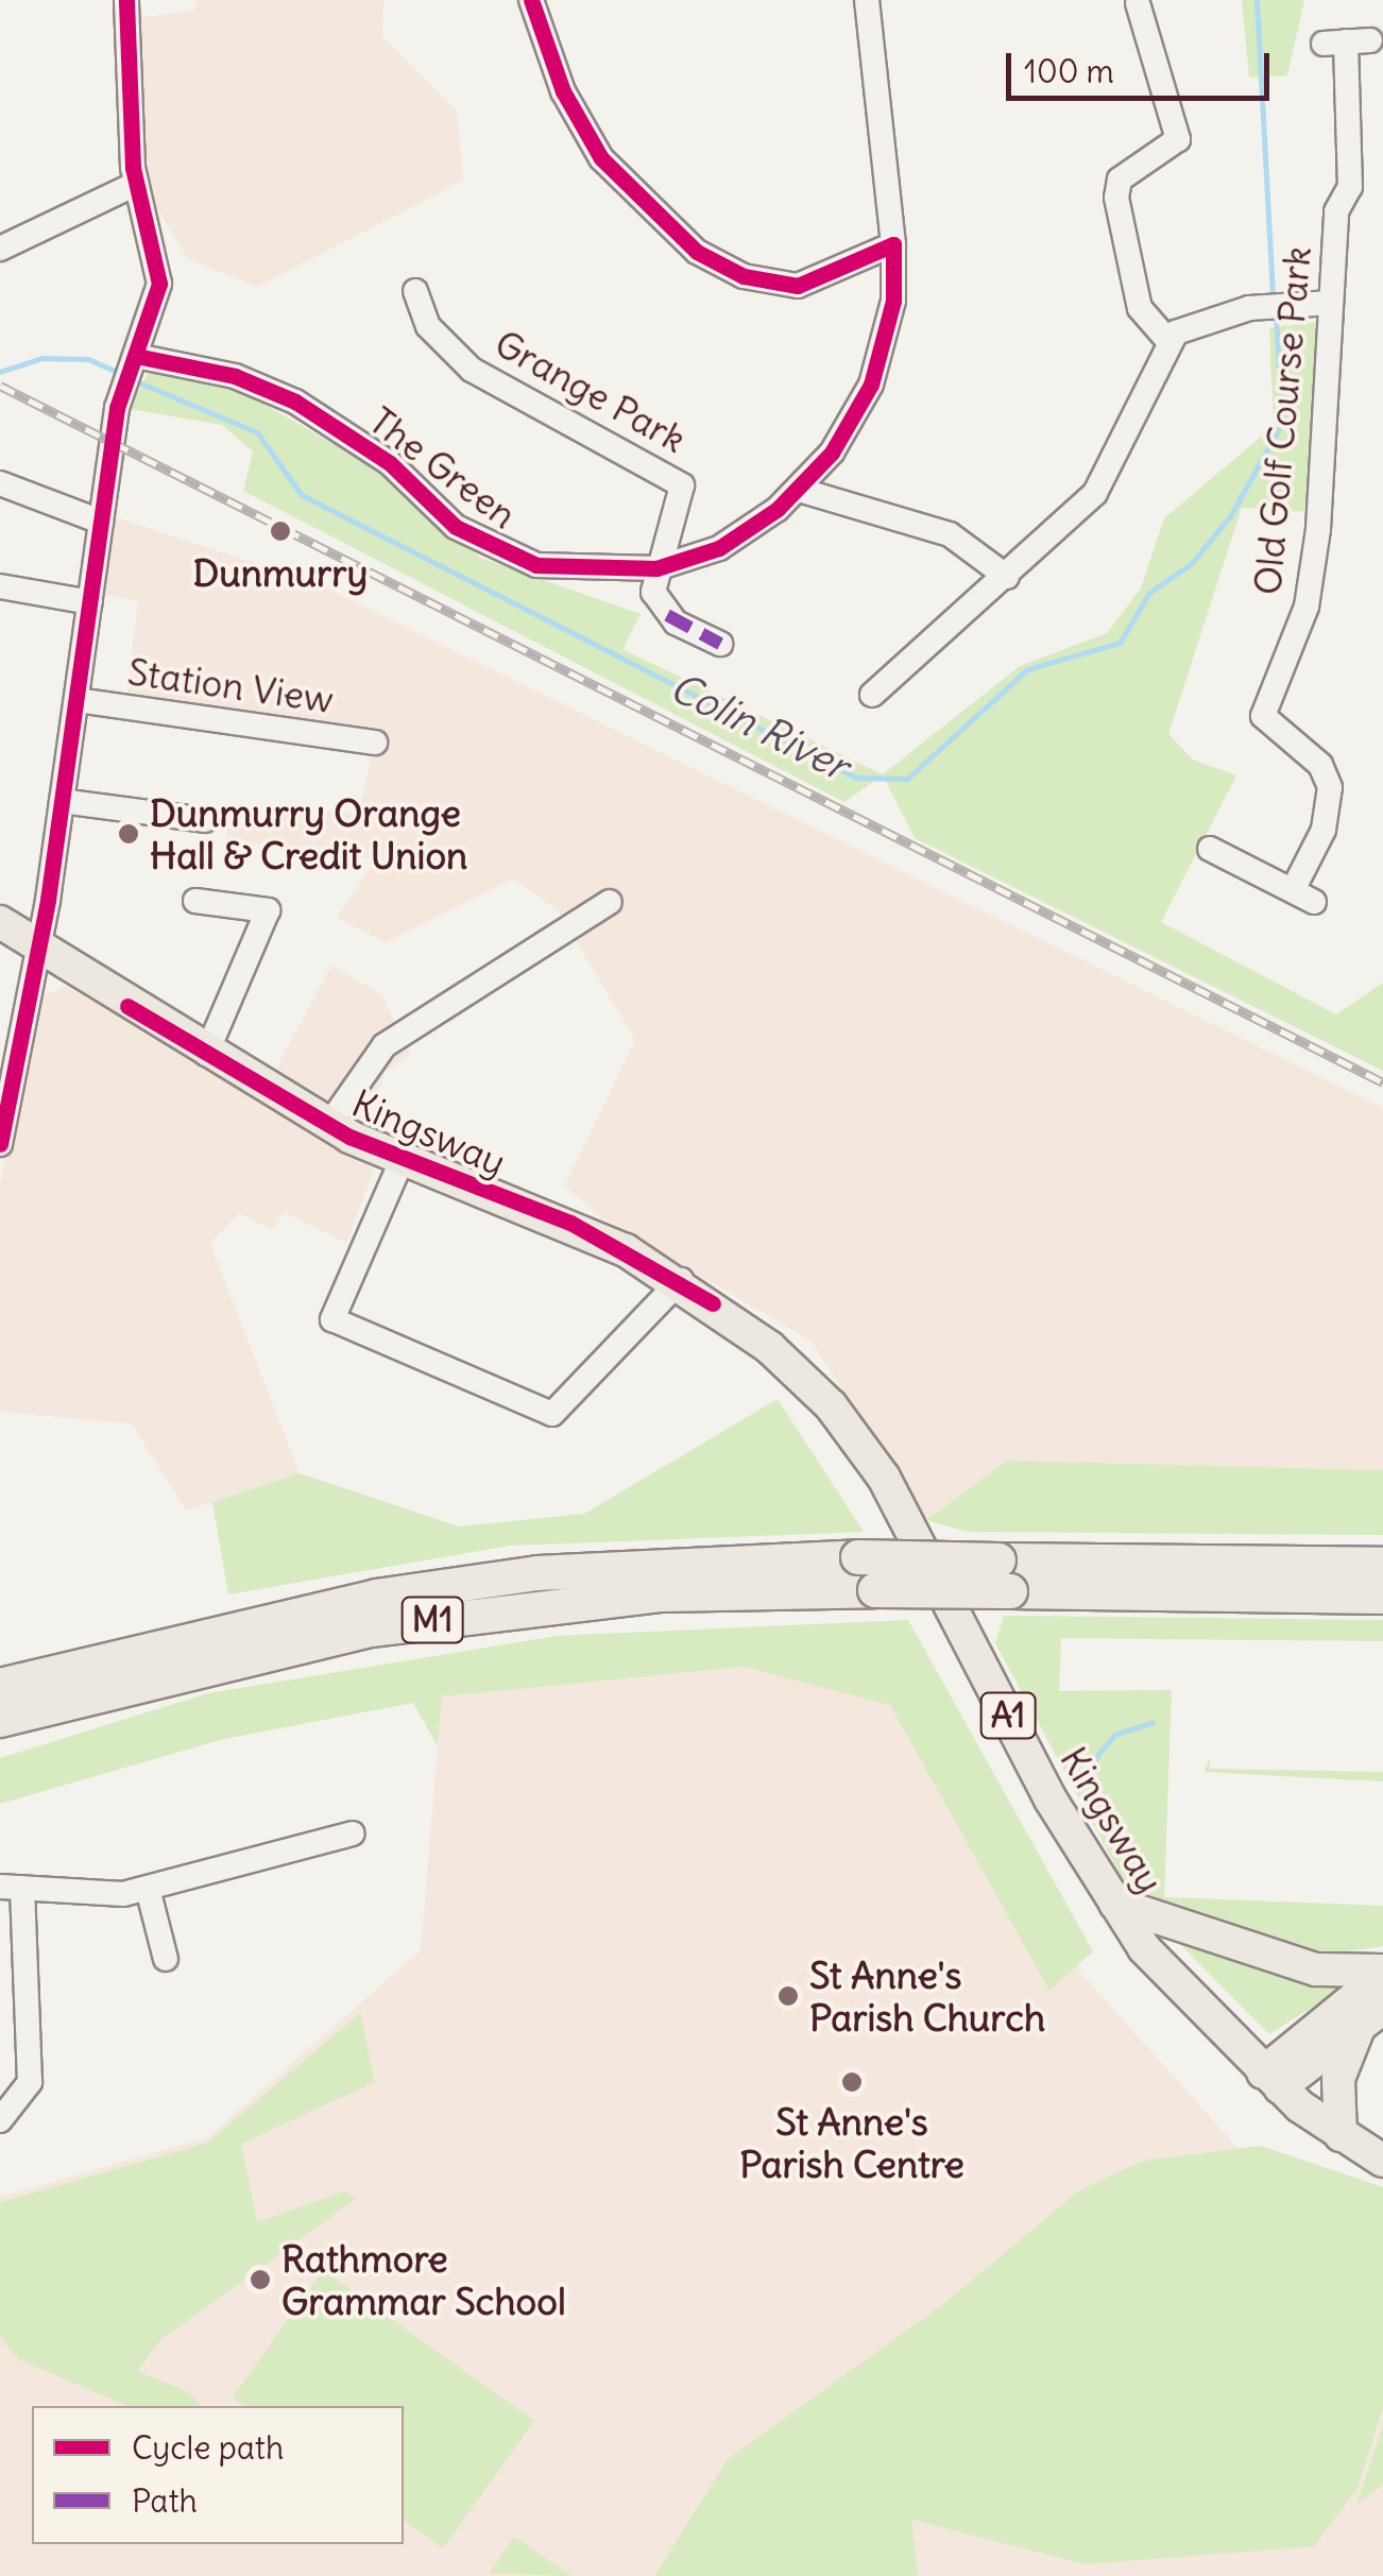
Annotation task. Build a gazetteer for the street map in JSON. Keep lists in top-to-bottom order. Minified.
{"streets":{"highway":["M1"],"main road":["Kingsway","A1"],"street":["Grange Park","Old Golf Course Park","The Green","Station View"]},"crossings":[["Grange Park","The Green"],["Kingsway","A1"]],"water":["Colin River"],"places":["Dunmurry","Dunmurry Orange Hall & Credit Union","St Anne's Parish Church","St Anne's Parish Centre","Rathmore Grammar School"],"legend":["Cycle path","Path"],"scale_bar":"100 m"}
